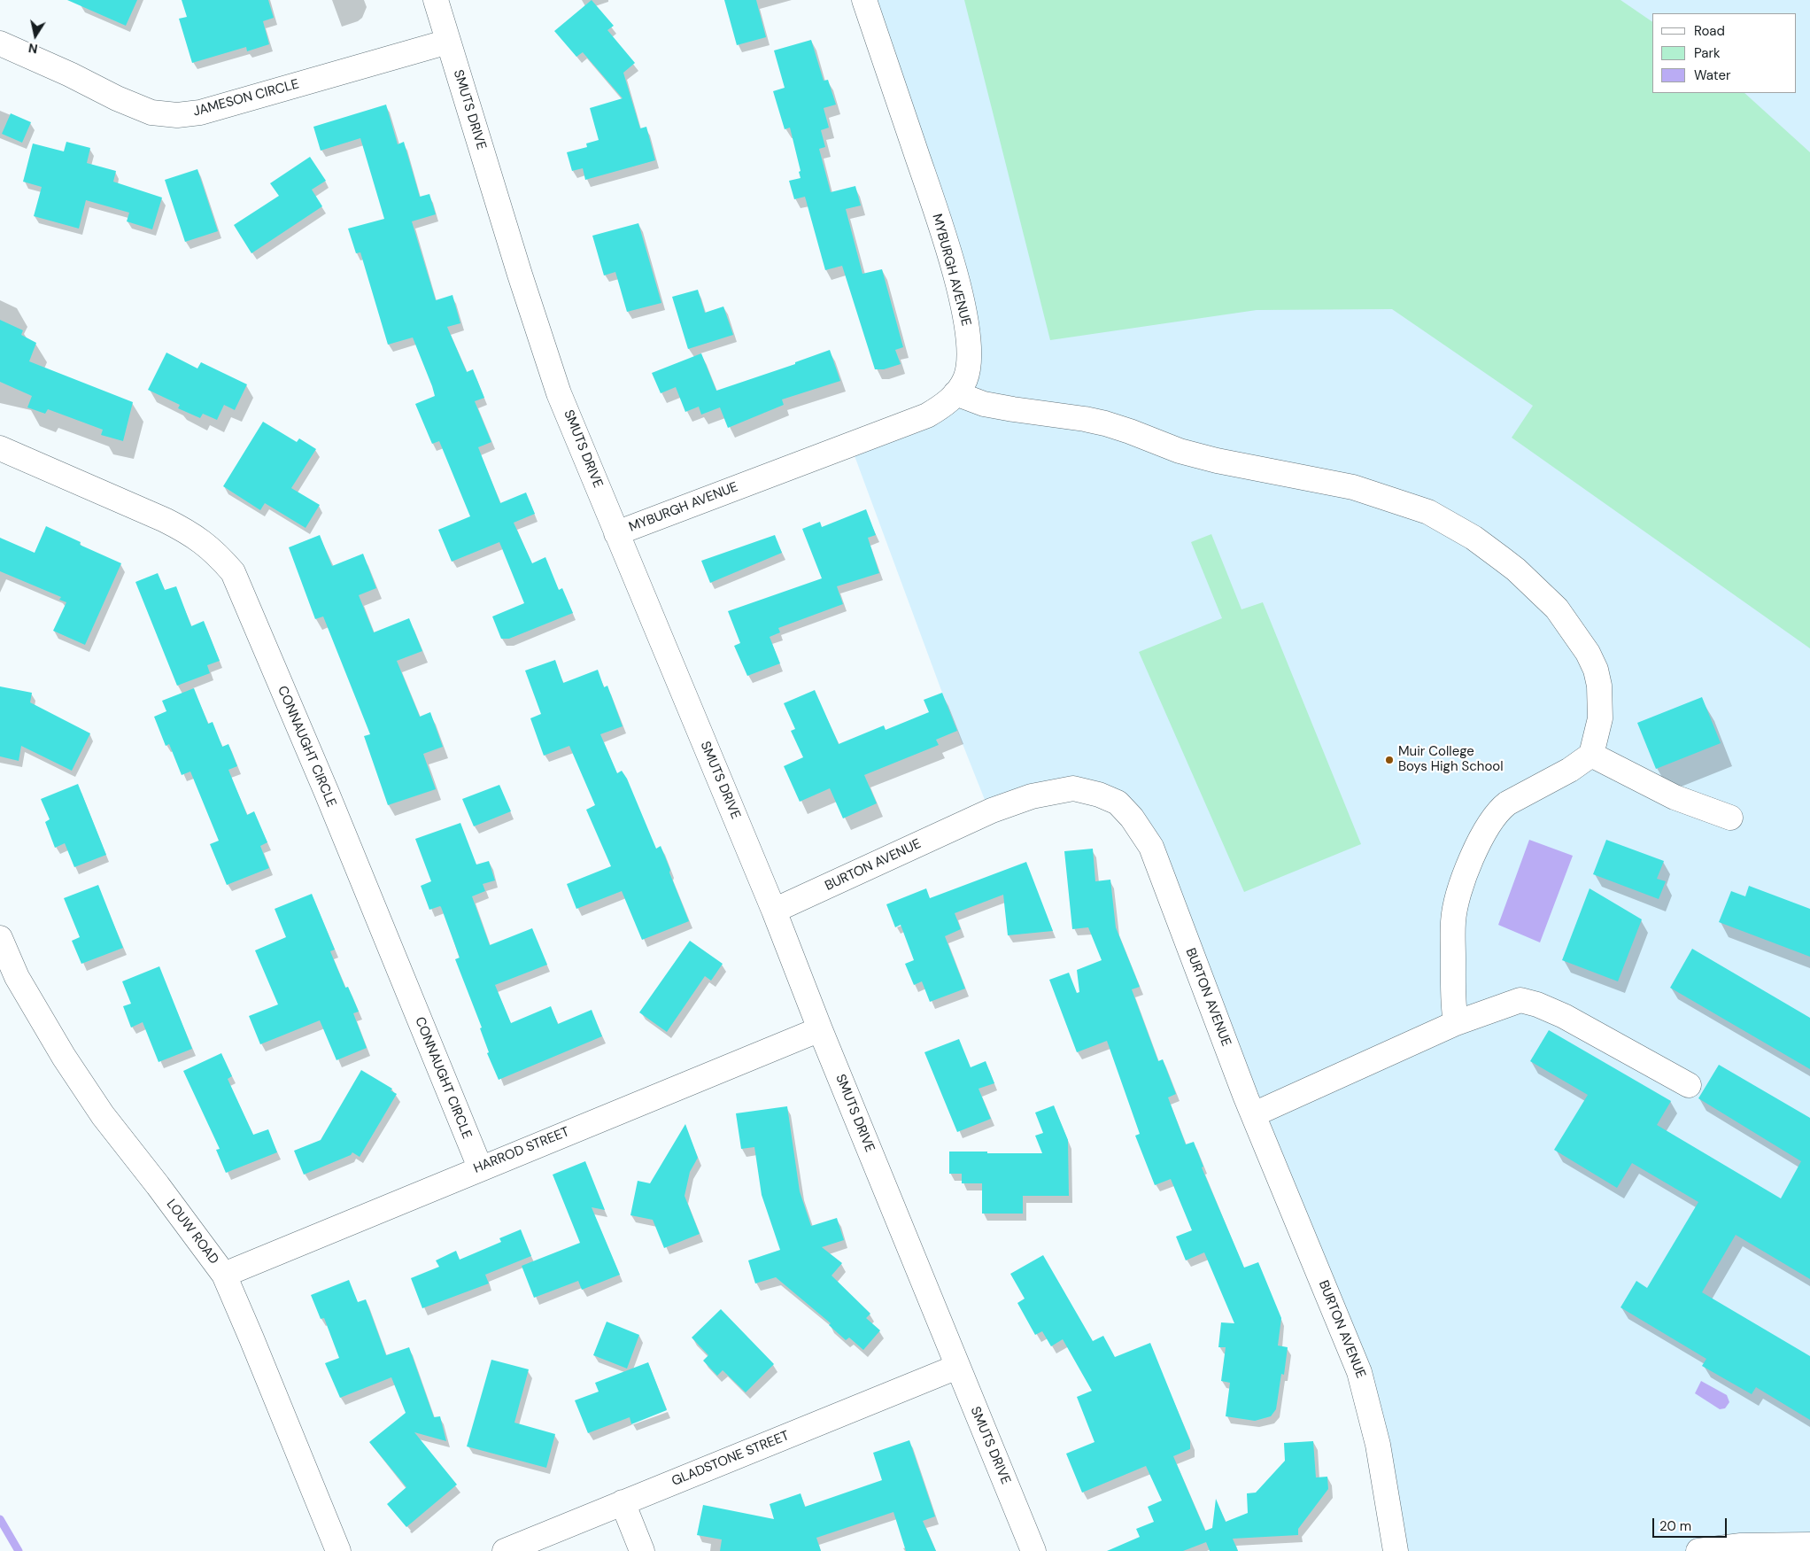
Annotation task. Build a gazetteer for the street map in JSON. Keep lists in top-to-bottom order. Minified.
{"streets":{"street":["JAMESON CIRCLE","SMUTS DRIVE","MYBURGH AVENUE","CONNAUGHT CIRCLE","BURTON AVENUE","HARROD STREET","LOUW ROAD","GLADSTONE STREET"]},"crossings":[["JAMESON CIRCLE","SMUTS DRIVE"],["SMUTS DRIVE","MYBURGH AVENUE"],["SMUTS DRIVE","BURTON AVENUE"],["SMUTS DRIVE","HARROD STREET"],["SMUTS DRIVE","GLADSTONE STREET"],["CONNAUGHT CIRCLE","HARROD STREET"],["HARROD STREET","LOUW ROAD"]],"places":["Muir College Boys High School"],"legend":["Road","Park","Water"],"scale_bar":"20 m","north":"bottom"}
